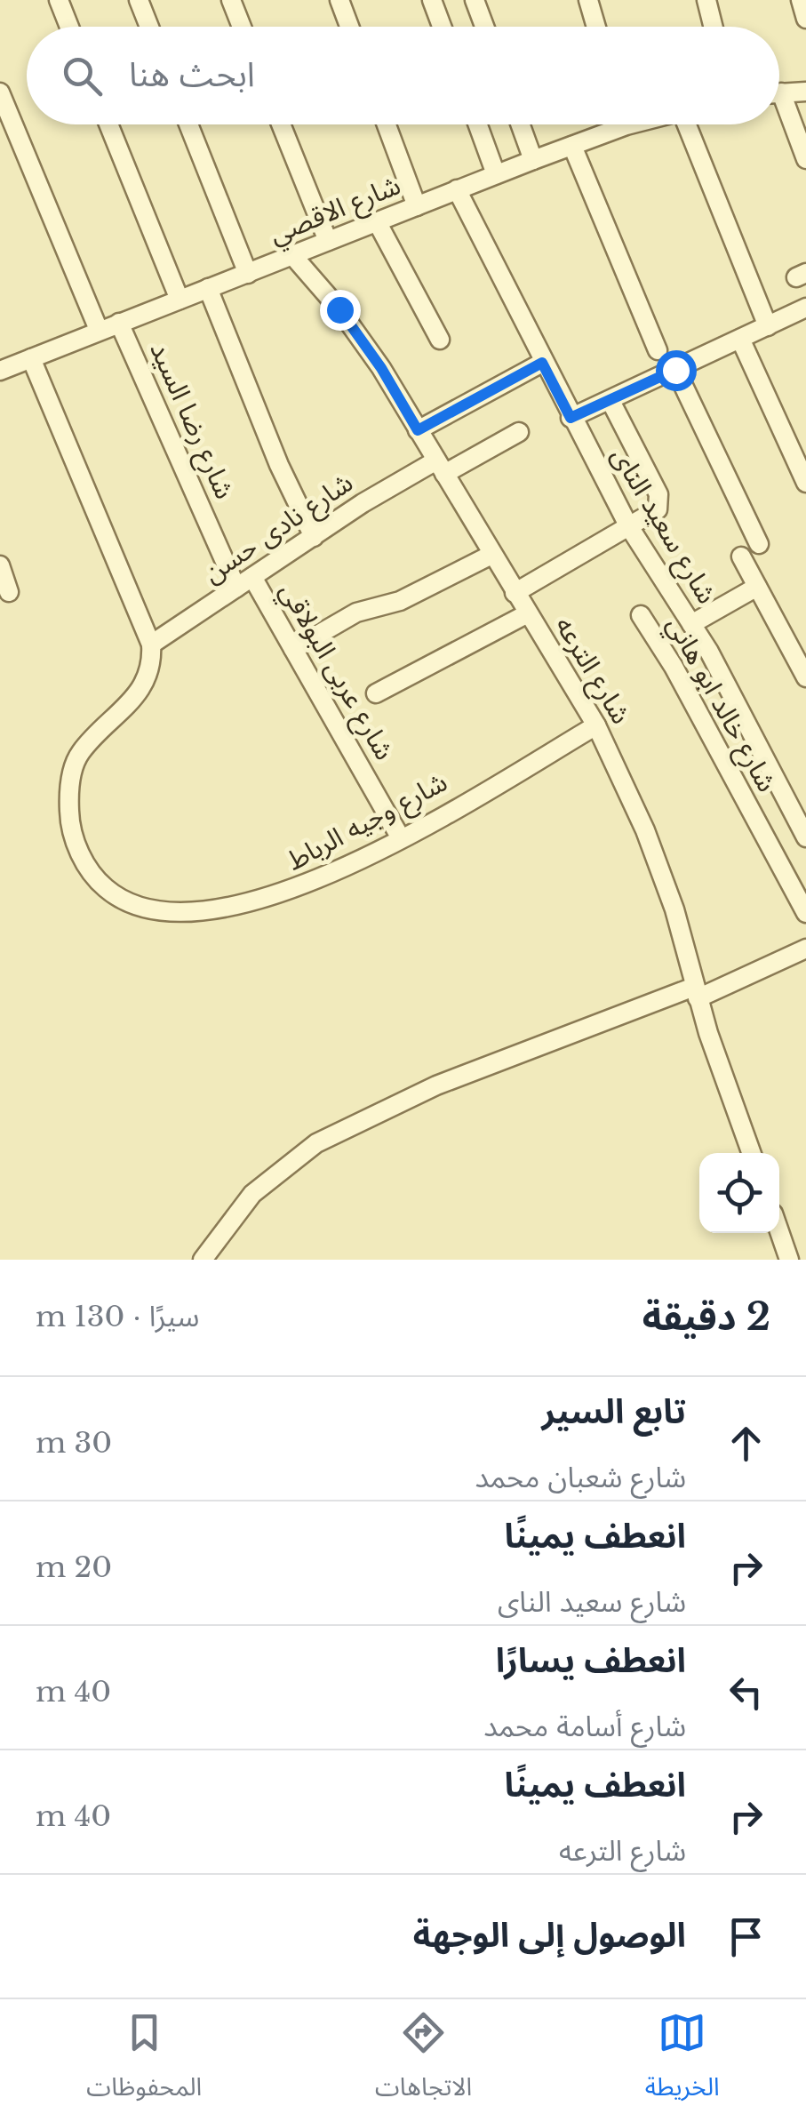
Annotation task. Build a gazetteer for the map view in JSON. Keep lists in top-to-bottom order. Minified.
{"streets":{"street":["شارع الاقصي","شارع رضا السيد","شارع سعيد الناى","شارع نادى حسن","شارع الترعه","شارع عربى البولاقي","شارع خالد ابو هاني","شارع وجيه الرباط"]},"crossings":[["شارع الاقصي","شارع رضا السيد"],["شارع الاقصي","شارع سعيد الناى"],["شارع الاقصي","شارع الترعه"],["شارع رضا السيد","شارع نادى حسن"],["شارع نادى حسن","شارع الترعه"],["شارع نادى حسن","شارع عربى البولاقي"],["شارع نادى حسن","شارع وجيه الرباط"],["شارع الترعه","شارع وجيه الرباط"],["شارع عربى البولاقي","شارع وجيه الرباط"]],"page":{"search":"ابحث هنا","heading":["2 دقيقة","سيرًا · 130 m"],"list":[["تابع السير","شارع شعبان محمد","30 m"],["انعطف يمينًا","شارع سعيد الناى","20 m"],["انعطف يسارًا","شارع أسامة محمد","40 m"],["انعطف يمينًا","شارع الترعه","40 m"],"الوصول إلى الوجهة"],"nav":["الخريطة","الاتجاهات","المحفوظات"]}}
